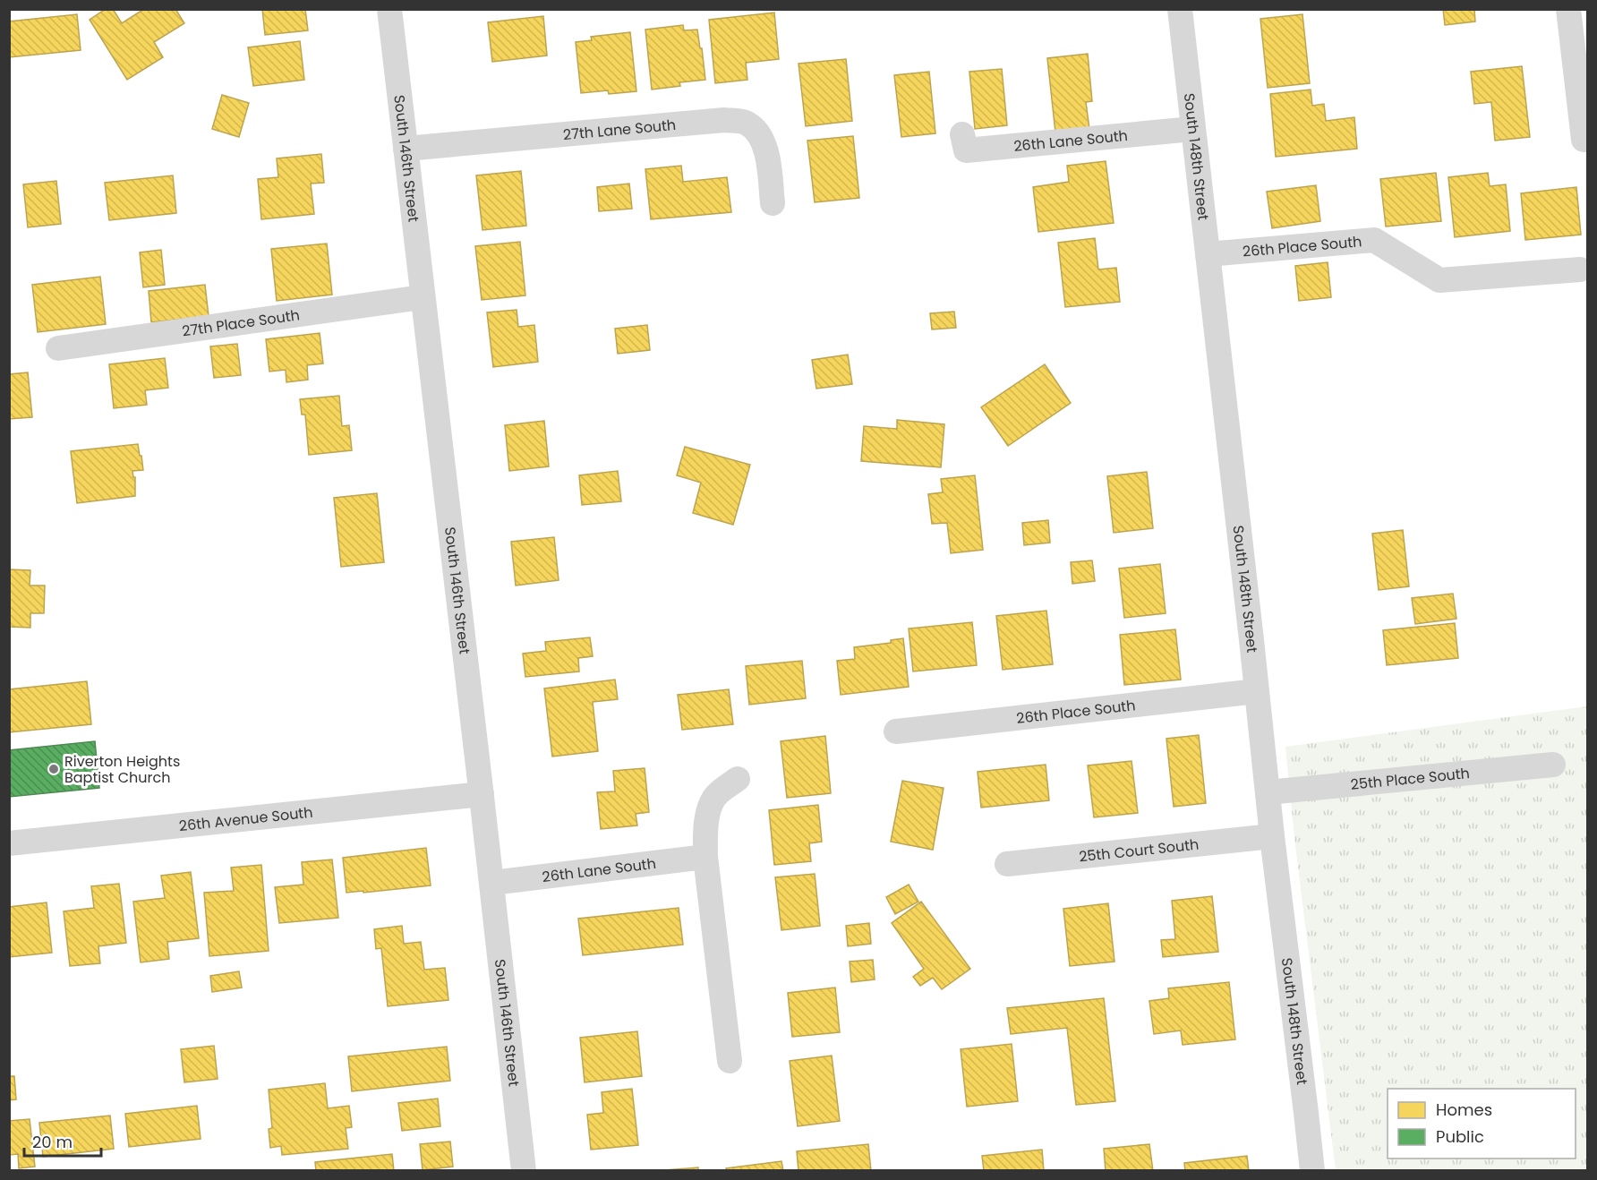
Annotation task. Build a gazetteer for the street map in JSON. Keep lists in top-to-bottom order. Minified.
{"streets":{"street":["27th Lane South","26th Lane South","South 146th Street","South 148th Street","26th Place South","27th Place South","25th Place South","26th Avenue South","25th Court South"]},"crossings":[["27th Lane South","South 146th Street"],["26th Lane South","South 146th Street"],["26th Lane South","South 148th Street"],["South 146th Street","27th Place South"],["South 146th Street","26th Avenue South"],["South 148th Street","26th Place South"],["South 148th Street","25th Place South"],["South 148th Street","25th Court South"]],"places":["Riverton Heights Baptist Church"],"legend":["Homes","Public"],"scale_bar":"20 m"}
